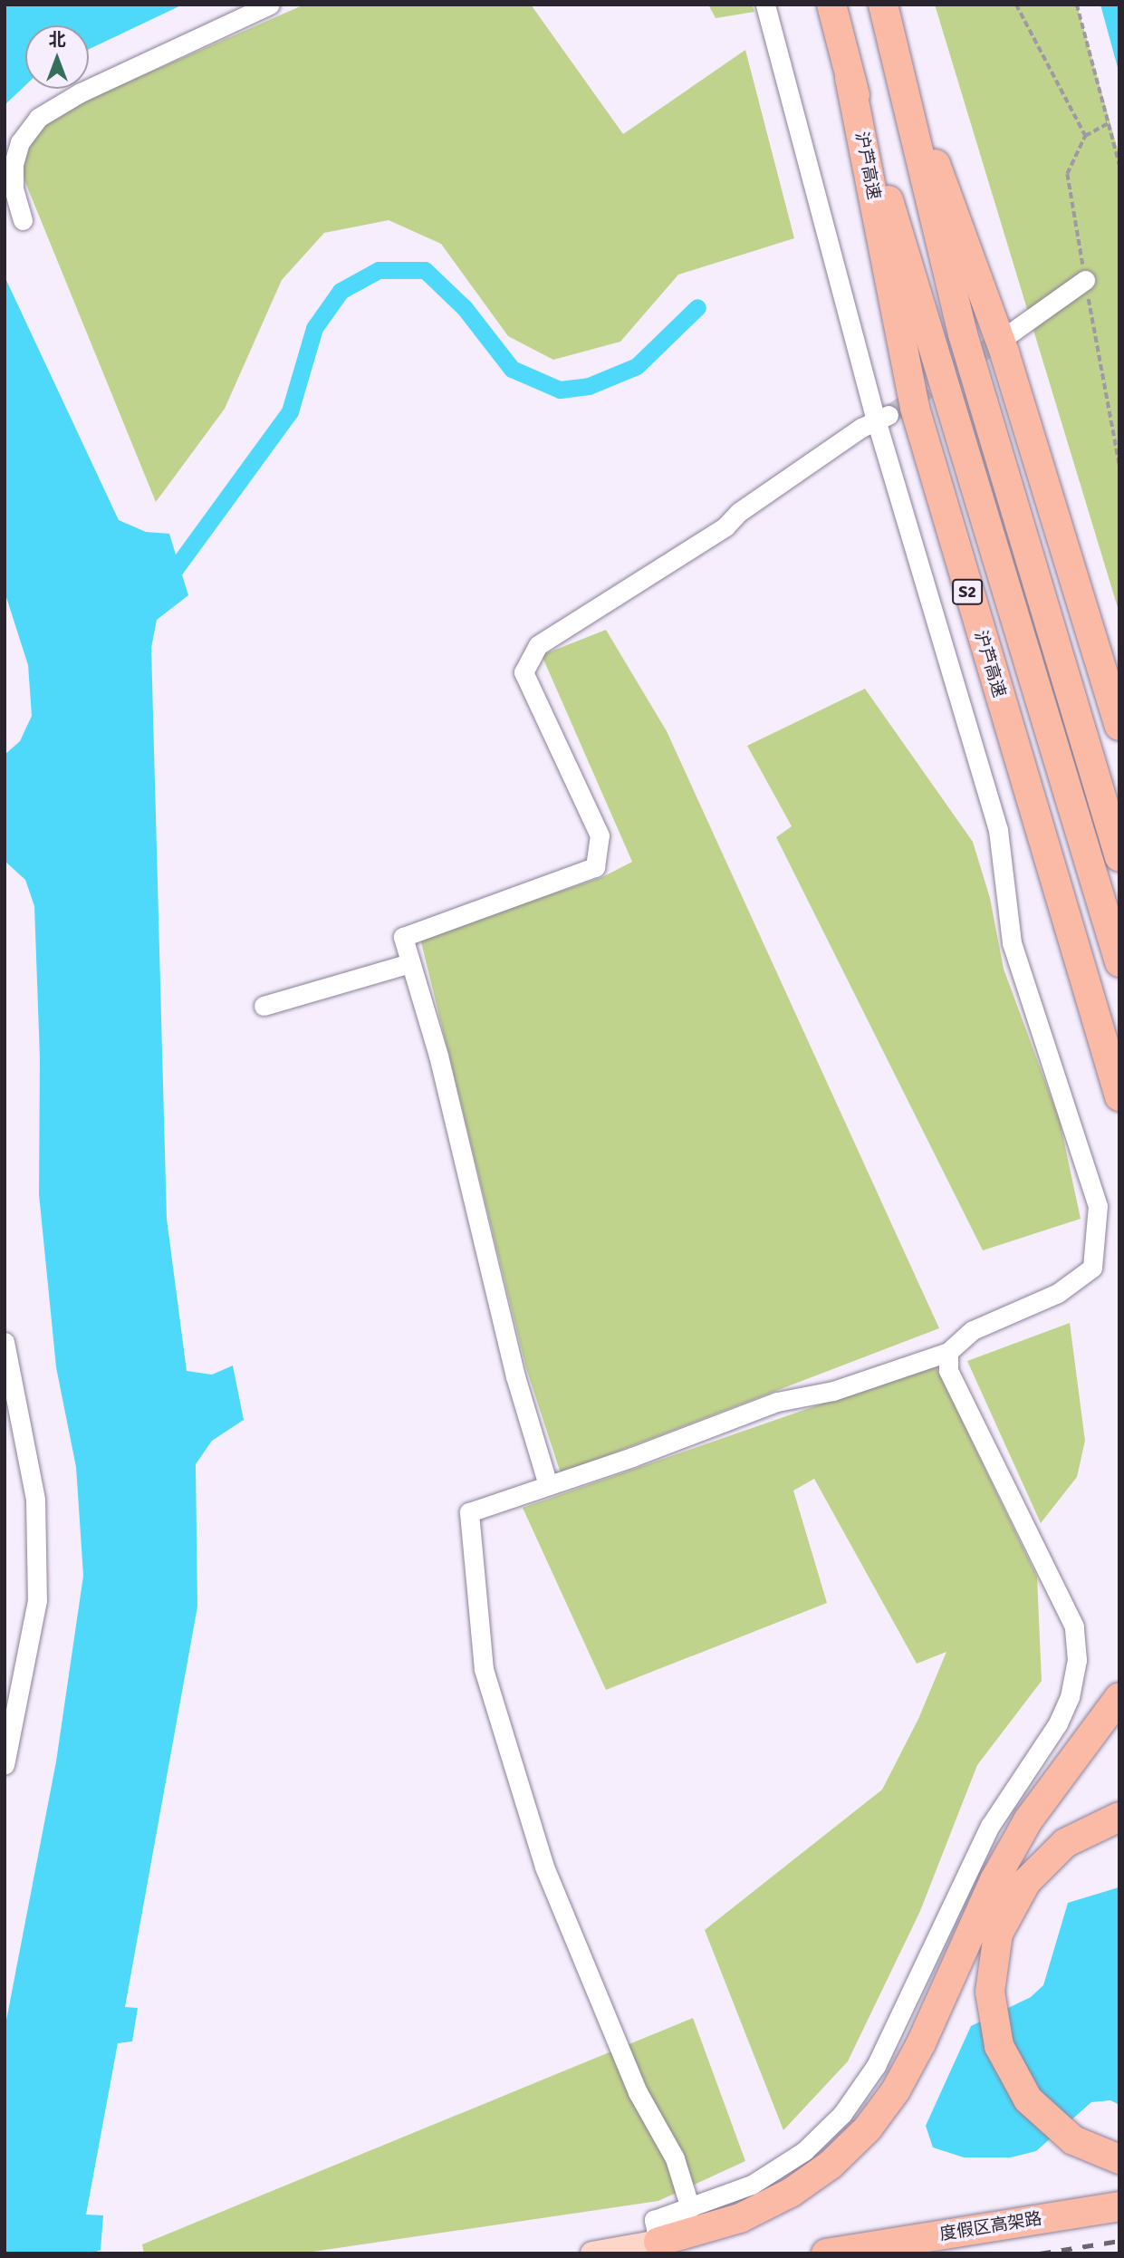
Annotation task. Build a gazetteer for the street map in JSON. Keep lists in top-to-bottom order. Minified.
{"streets":{"highway":["沪芦高速","S2","度假区高架路"]},"north":"top"}
